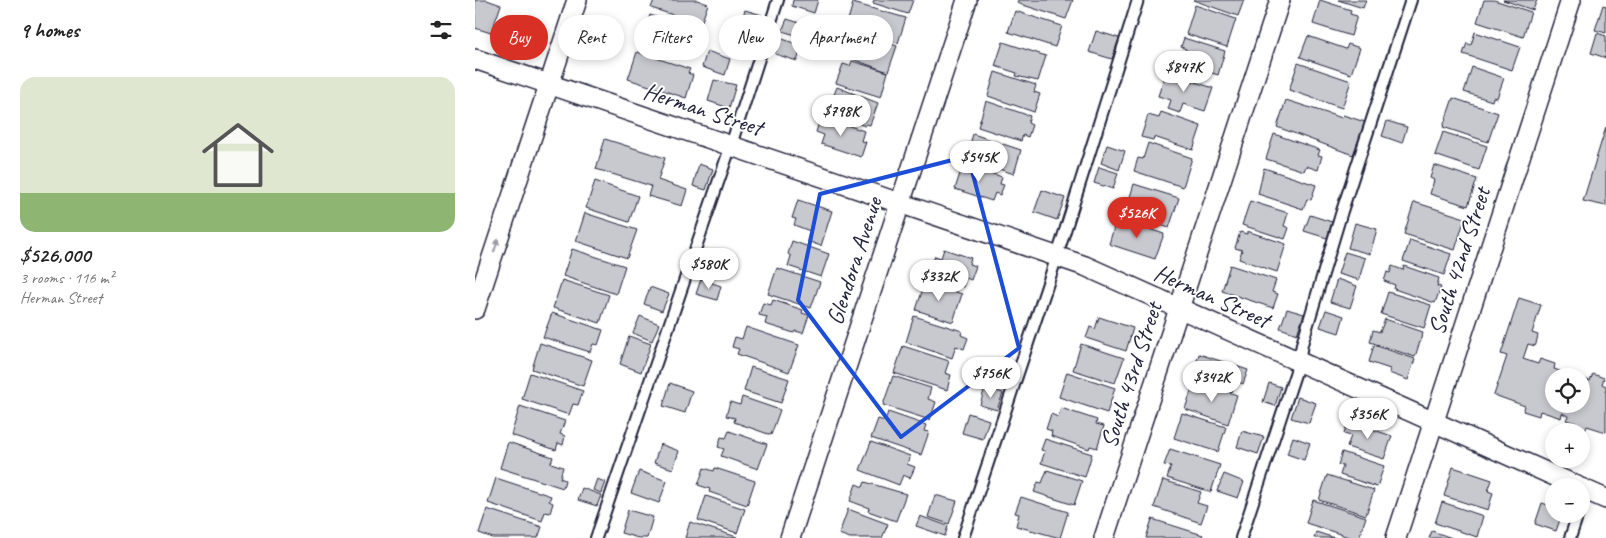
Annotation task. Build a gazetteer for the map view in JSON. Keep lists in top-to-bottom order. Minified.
{"streets":{"street":["Herman Street","Glendora Avenue","South 42nd Street","South 43rd Street"]},"crossings":[["Herman Street","Glendora Avenue"],["Herman Street","South 42nd Street"],["Herman Street","South 43rd Street"]],"page":{"heading":"9 homes","chip":["Buy","Rent","Filters","New","Apartment"],"price":["$847K","$798K","$545K","$526K","$580K","$332K","$756K","$342K","$356K"],"list":[{"name":"$526,000","note":"3 rooms · 116 m² · Herman Street"}],"map_buttons":["+","−"]}}
